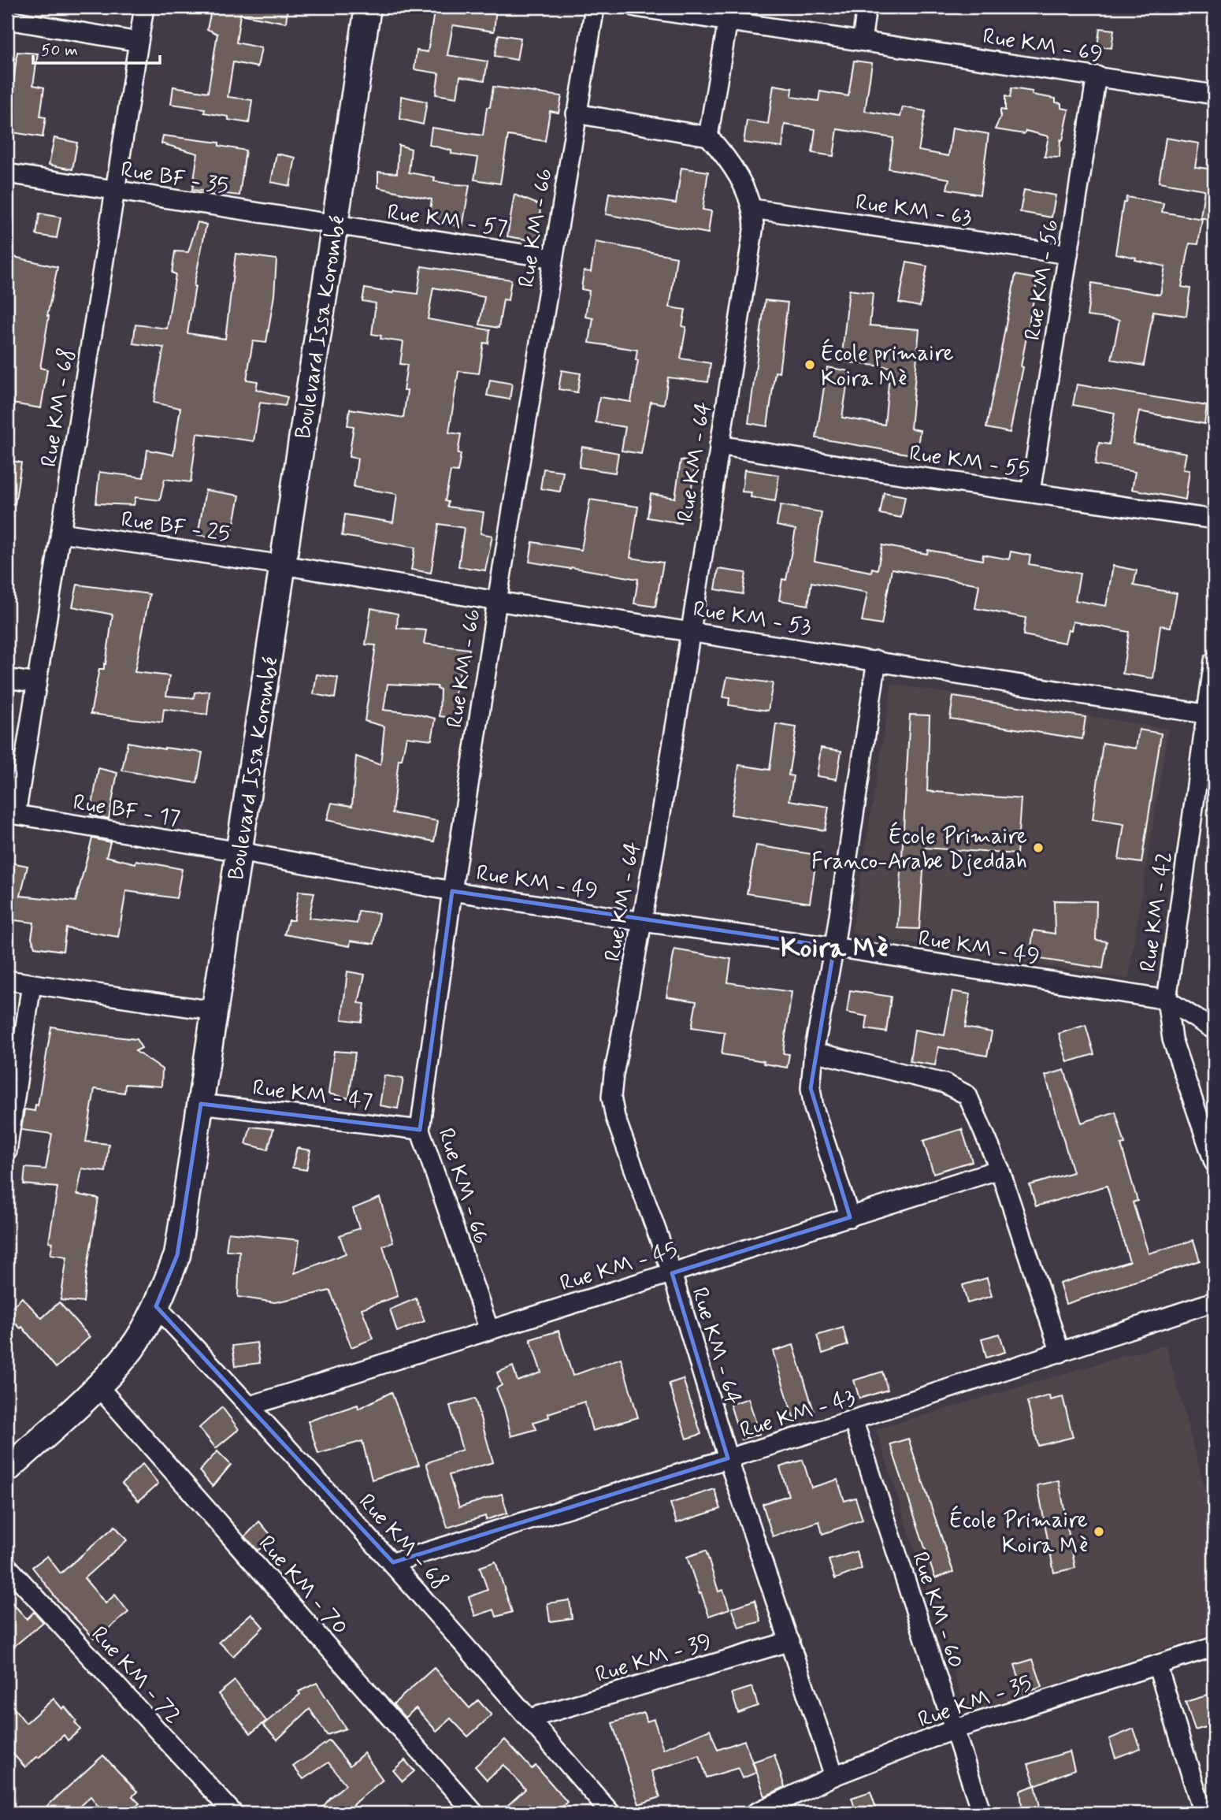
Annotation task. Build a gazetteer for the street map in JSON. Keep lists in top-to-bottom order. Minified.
{"streets":{"street":["Rue KM - 69","Rue BF - 35","Rue KM - 63","Rue KM - 57","Rue KM - 66","Rue KM - 56","Boulevard Issa Korombé","Rue KM - 68","Rue KM - 55","Rue KM - 64","Rue BF - 25","Rue KM - 53","Rue BF - 17","Rue KM - 49","Rue KM - 42","Rue KM - 47","Rue KM - 45","Rue KM - 43","Rue KM - 70","Rue KM - 60","Rue KM - 39","Rue KM - 72","Rue KM - 35"]},"crossings":[["Rue KM - 69","Rue KM - 56"],["Rue BF - 35","Rue KM - 57"],["Rue BF - 35","Boulevard Issa Korombé"],["Rue BF - 35","Rue KM - 68"],["Rue KM - 63","Rue KM - 56"],["Rue KM - 63","Rue KM - 64"],["Rue KM - 57","Rue KM - 66"],["Rue KM - 57","Boulevard Issa Korombé"],["Rue KM - 66","Rue KM - 53"],["Rue KM - 66","Rue KM - 49"],["Rue KM - 66","Rue KM - 47"],["Rue KM - 66","Rue KM - 45"],["Rue KM - 56","Rue KM - 55"],["Boulevard Issa Korombé","Rue KM - 68"],["Boulevard Issa Korombé","Rue BF - 25"],["Boulevard Issa Korombé","Rue KM - 53"],["Boulevard Issa Korombé","Rue BF - 17"],["Boulevard Issa Korombé","Rue KM - 49"],["Boulevard Issa Korombé","Rue KM - 47"],["Boulevard Issa Korombé","Rue KM - 70"],["Rue KM - 68","Rue BF - 25"],["Rue KM - 68","Rue BF - 17"],["Rue KM - 68","Rue KM - 45"],["Rue KM - 68","Rue KM - 43"],["Rue KM - 68","Rue KM - 39"],["Rue KM - 55","Rue KM - 64"],["Rue KM - 64","Rue KM - 53"],["Rue KM - 64","Rue KM - 49"],["Rue KM - 64","Rue KM - 45"],["Rue KM - 64","Rue KM - 43"],["Rue KM - 64","Rue KM - 39"],["Rue KM - 64","Rue KM - 35"],["Rue BF - 25","Rue KM - 53"],["Rue KM - 53","Rue KM - 42"],["Rue BF - 17","Rue KM - 49"],["Rue KM - 49","Rue KM - 42"],["Rue KM - 43","Rue KM - 60"],["Rue KM - 60","Rue KM - 35"]],"districts":["Koira Mè"],"places":["École primaire Koira Mè","École Primaire Franco-Arabe Djeddah","École Primaire Koira Mè"],"scale_bar":"50 m"}
